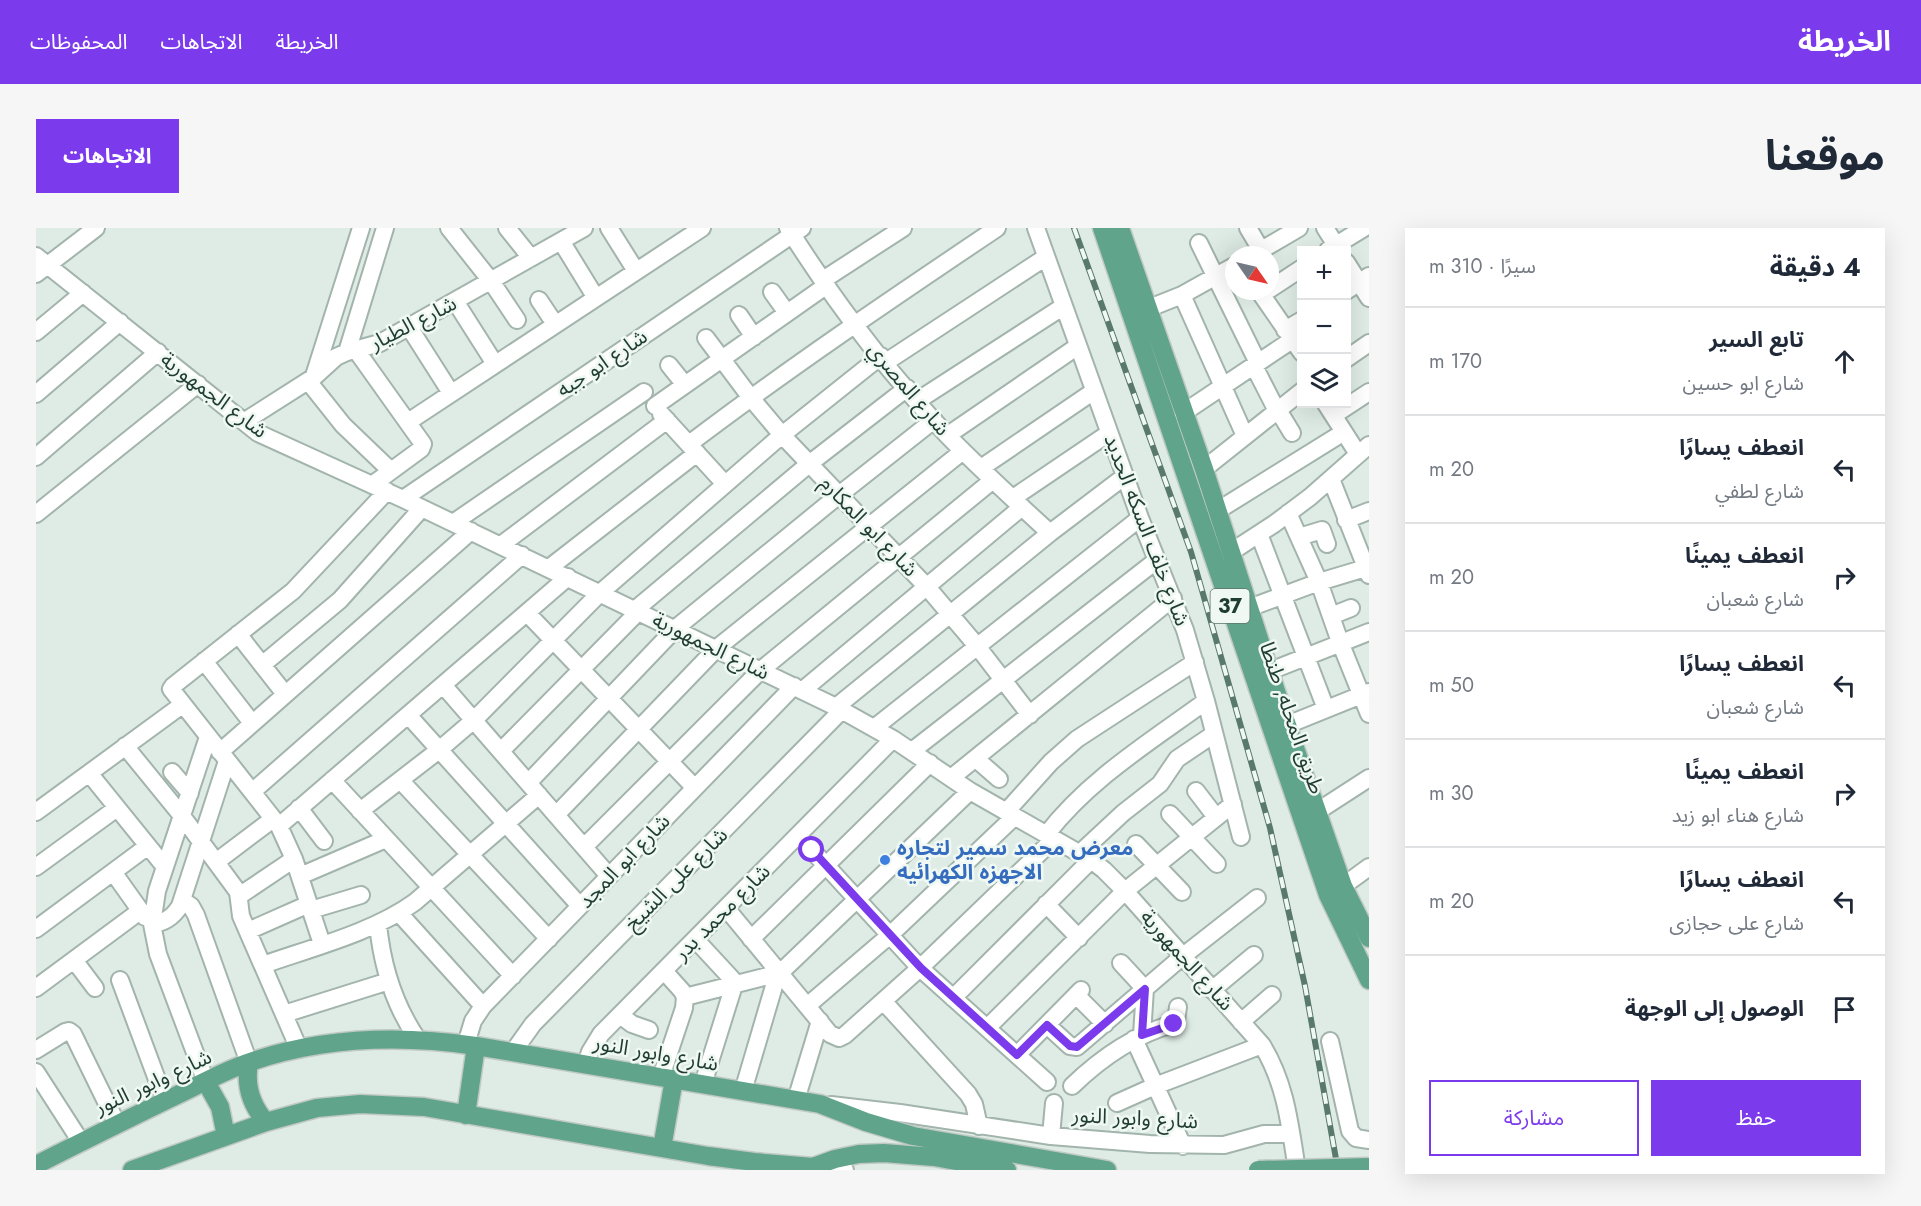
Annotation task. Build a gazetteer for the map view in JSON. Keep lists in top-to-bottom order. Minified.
{"streets":{"main road":["37","طريق المحله, طنطا","شارع وابور النور"],"street":["شارع الطيار","شارع ابو جبه","شارع المصري","شارع الجمهورية","شارع ابو المكارم","شارع خلف السكه الحديد","شارع ابو المجد","شارع على الشيخ","شارع محمد بدر"]},"crossings":[["شارع الطيار","شارع الجمهورية"],["شارع ابو جبه","شارع المصري"],["شارع ابو جبه","شارع الجمهورية"],["شارع المصري","شارع ابو المجد"],["شارع المصري","شارع على الشيخ"],["شارع الجمهورية","شارع ابو المجد"],["شارع الجمهورية","شارع على الشيخ"],["شارع الجمهورية","شارع محمد بدر"],["شارع الجمهورية","شارع وابور النور"],["شارع ابو المكارم","شارع ابو المجد"],["شارع ابو المكارم","شارع على الشيخ"],["شارع خلف السكه الحديد","شارع ابو المجد"],["شارع خلف السكه الحديد","شارع على الشيخ"],["شارع ابو المجد","شارع وابور النور"],["شارع على الشيخ","شارع وابور النور"],["شارع محمد بدر","شارع وابور النور"]],"places":["معرض محمد سمير لتجاره الاجهزه الكهرائيه"],"north":"bottom right","page":{"header":"الخريطة","nav":["الخريطة","الاتجاهات","المحفوظات"],"title":"موقعنا","buttons":["الاتجاهات",["حفظ","مشاركة"]],"heading":["4 دقيقة","سيرًا · 310 m"],"map_buttons":["+","−"],"list":[["تابع السير","شارع ابو حسين","170 m"],["انعطف يسارًا","شارع لطفي","20 m"],["انعطف يمينًا","شارع شعبان","20 m"],["انعطف يسارًا","شارع شعبان","50 m"],["انعطف يمينًا","شارع هناء ابو زيد","30 m"],["انعطف يسارًا","شارع على حجازى","20 m"],"الوصول إلى الوجهة"]}}
